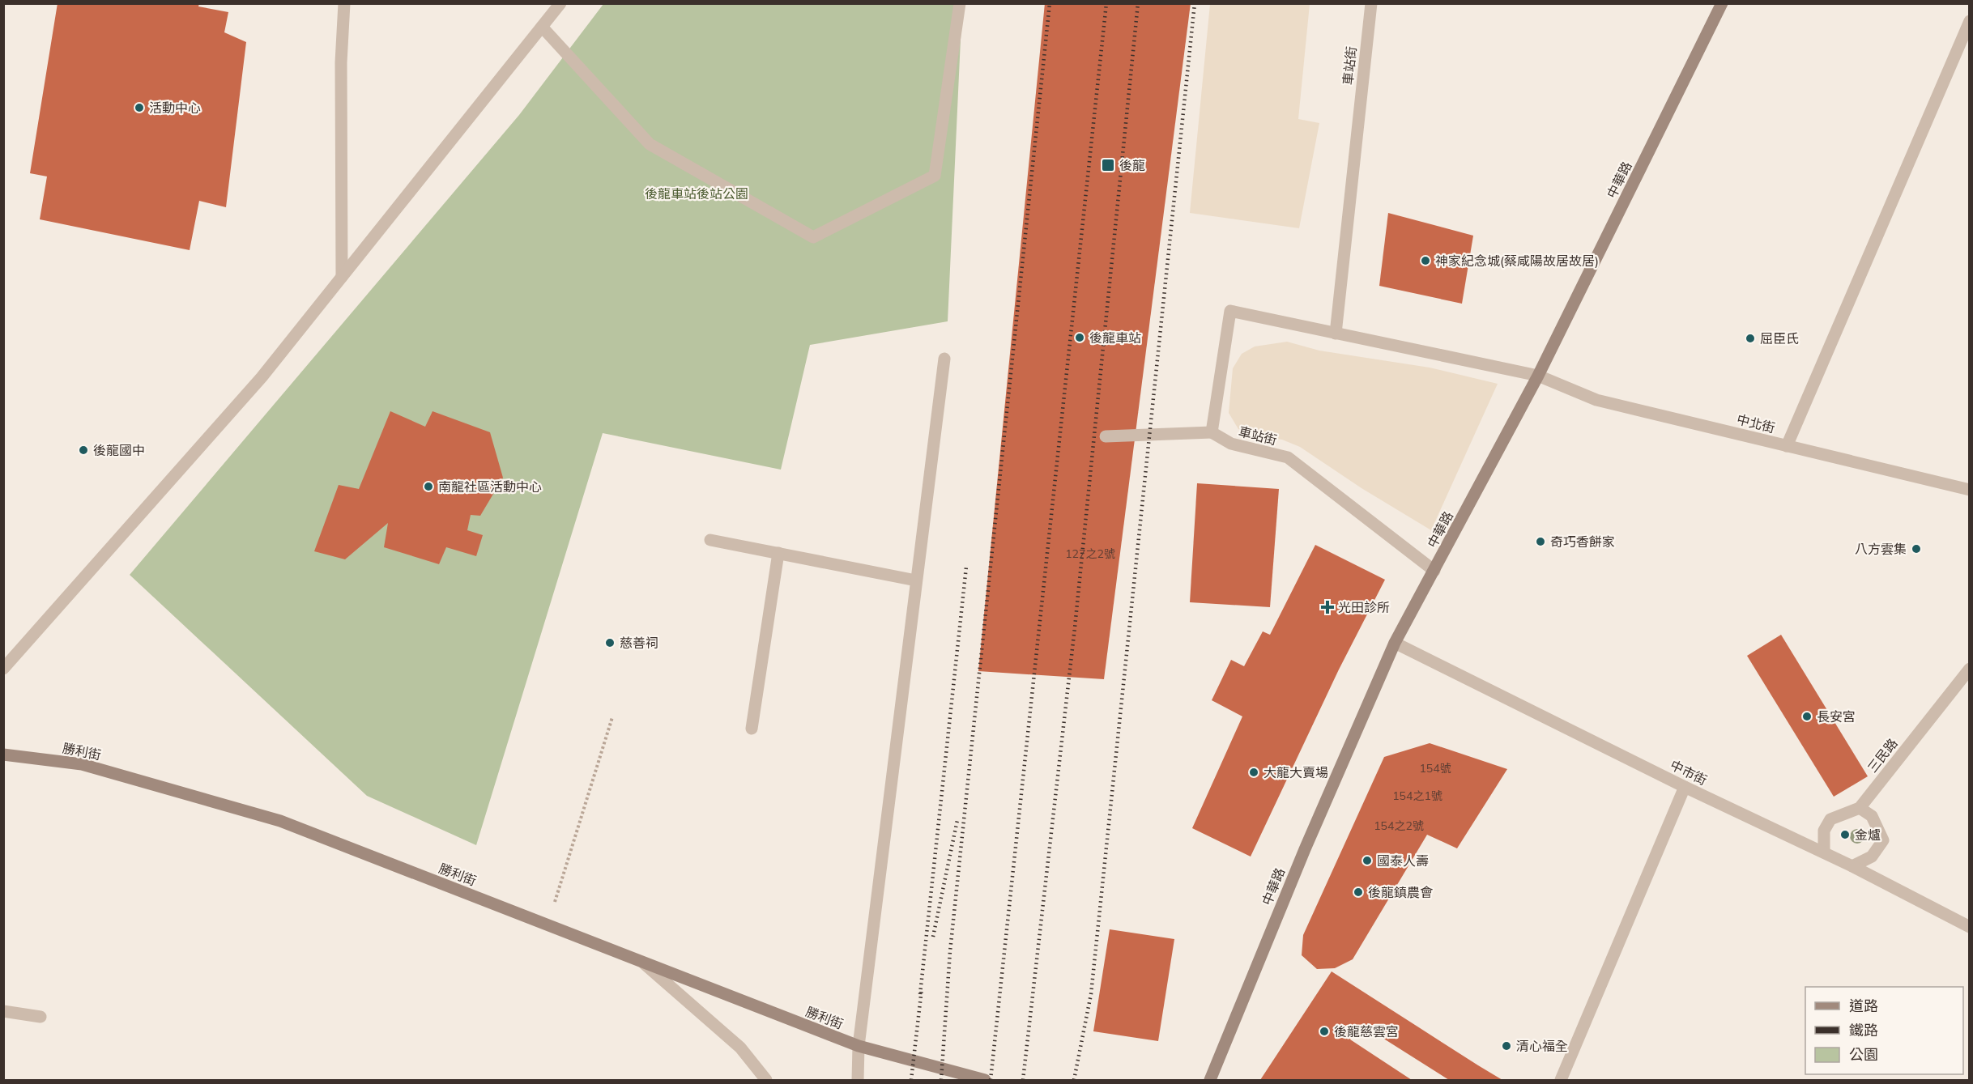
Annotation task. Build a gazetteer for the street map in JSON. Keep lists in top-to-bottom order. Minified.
{"streets":{"main road":["中華路","勝利街"],"street":["車站街","中北街","三民路","中市街"]},"crossings":[["車站街","中華路"],["中華路","中北街"],["中華路","中市街"],["三民路","中市街"]],"parks":["後龍車站後站公園"],"places":{"other":["活動中心","神家紀念城(蔡咸陽故居故居)","後龍車站","屈臣氏","後龍國中","南龍社區活動中心","奇巧香餅家","八方雲集","慈善祠","長安宮","大龍大賣場","金爐","國泰人壽","後龍鎮農會","後龍慈雲宮","清心福全"],"transit":["後龍"],"health":["光田診所"]},"house_numbers":["127之2號","154號","154之1號","154之2號"],"legend":["道路","鐵路","公園"]}
